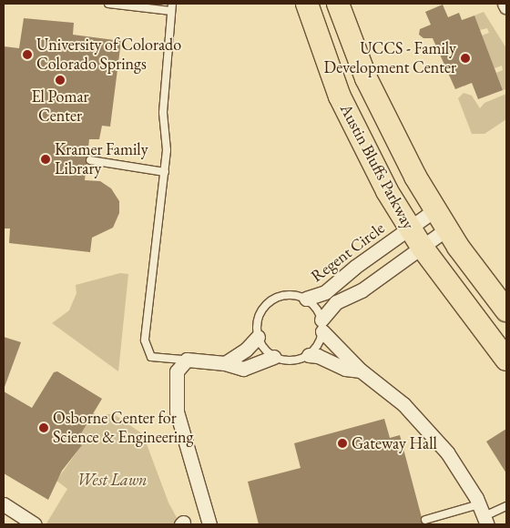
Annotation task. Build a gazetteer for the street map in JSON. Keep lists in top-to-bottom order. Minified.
{"streets":{"main road":["Austin Bluffs Parkway"],"street":["Regent Circle"]},"crossings":[["Austin Bluffs Parkway","Regent Circle"]],"parks":["West Lawn"],"places":["University of Colorado Colorado Springs","UCCS - Family Development Center","El Pomar Center","Kramer Family Library","Osborne Center for Science & Engineering","Gateway Hall"]}
